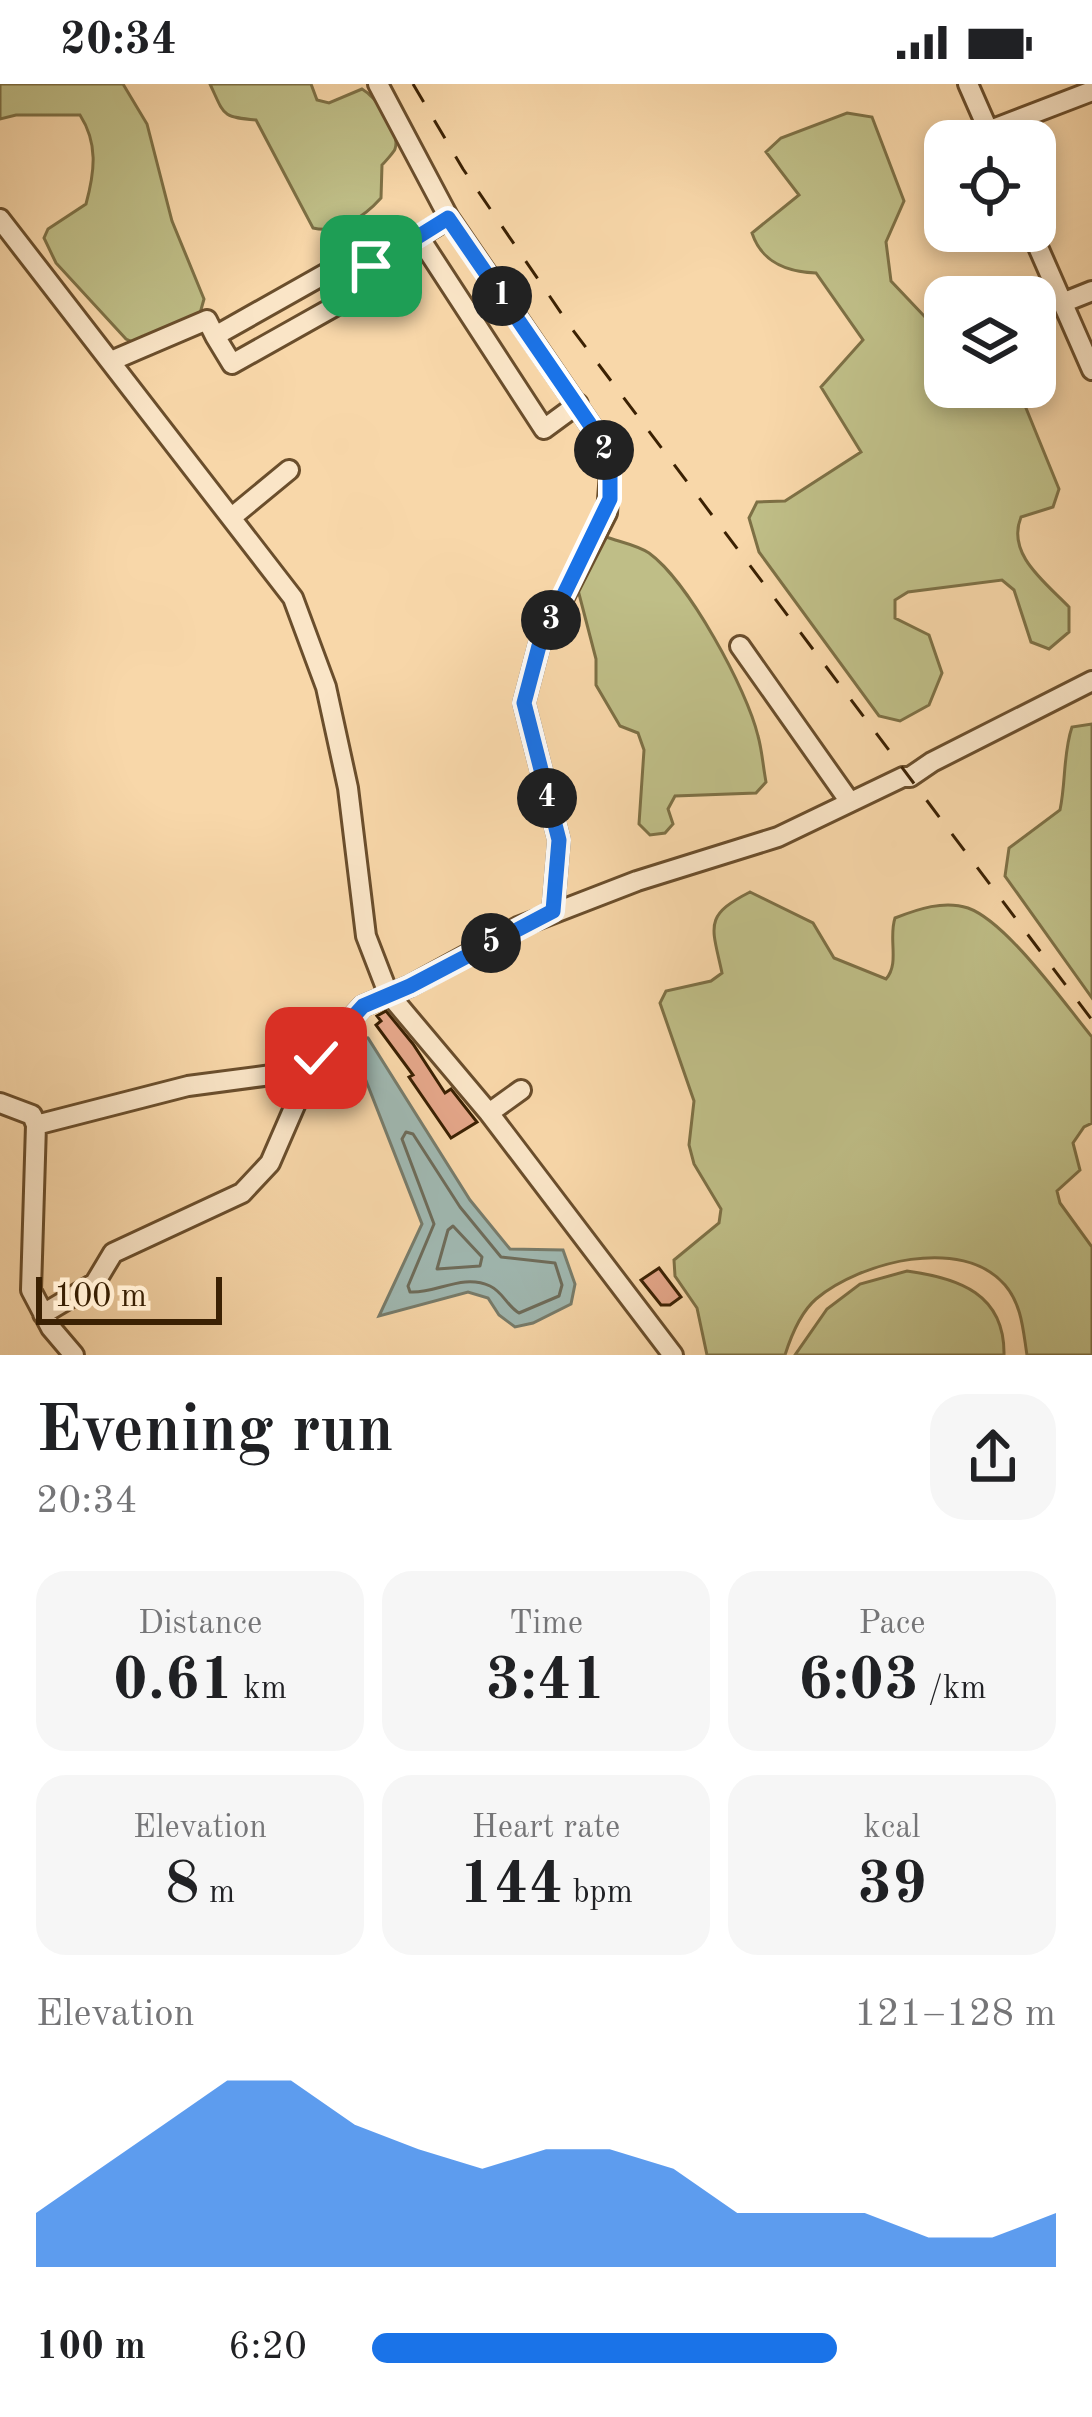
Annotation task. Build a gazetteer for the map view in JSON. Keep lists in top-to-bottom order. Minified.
{"scale_bar":"100 m","page":{"status":"20:34","pins":["1","2","3","4","5"],"scale":"100 m","heading":["Evening run","20:34"],"stats":[["Distance","0.61 km"],["Time","3:41"],["Pace","6:03 /km"],["Elevation","8 m"],["Heart rate","144 bpm"],["kcal","39"]],"chart":["Elevation","121–128 m"],"list":[{"name":"100 m","note":"6:20"}]}}
